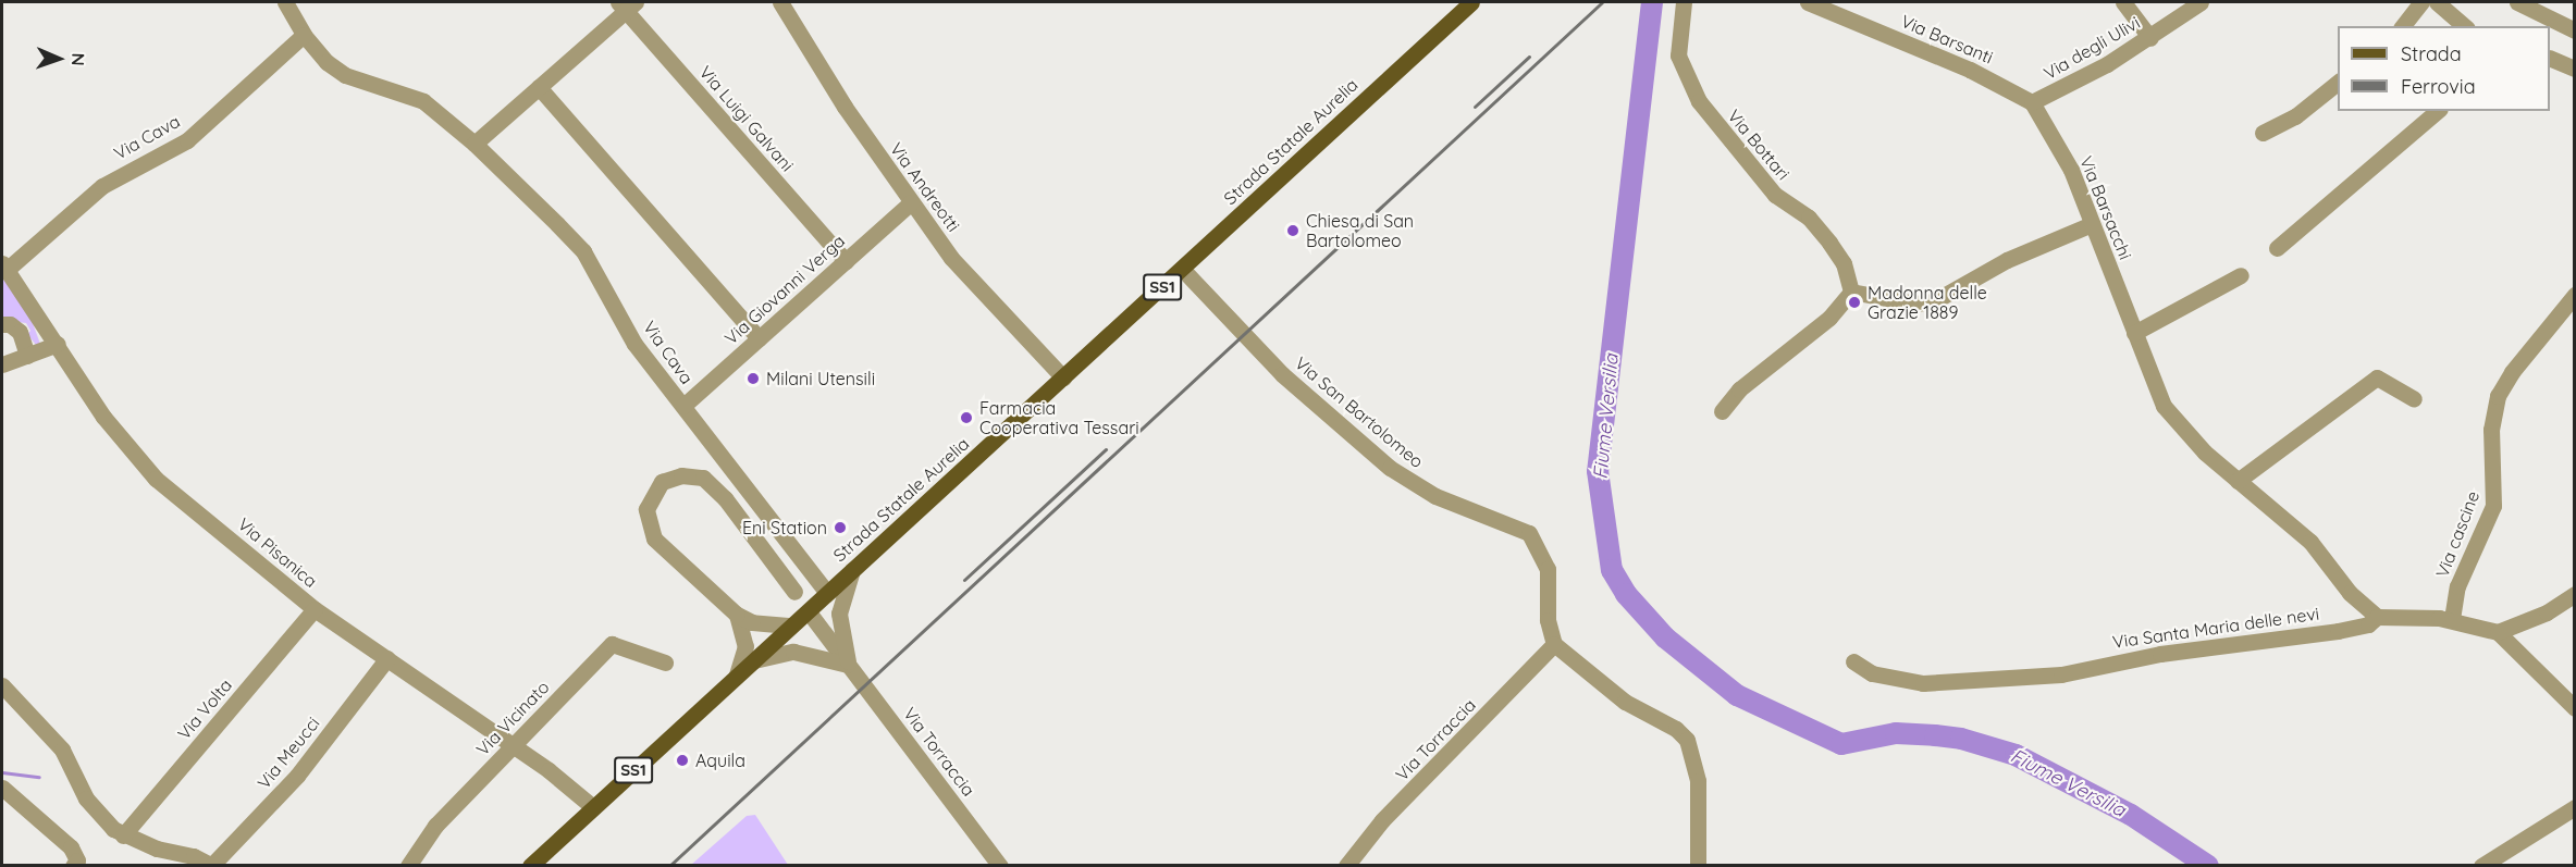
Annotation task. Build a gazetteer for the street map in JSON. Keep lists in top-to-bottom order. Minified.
{"streets":{"main road":["Strada Statale Aurelia","SS1"],"street":["Via Barsanti","Via degli Ulivi","Via Luigi Galvani","Via Cava","Via Bottari","Via Andreotti","Via Barsacchi","Via Giovanni Verga","Via San Bartolomeo","Via cascine","Via Pisanica","Via Santa Maria delle nevi","Via Volta","Via Vicinato","Via Torraccia","Via Meucci"]},"crossings":[["Via Barsanti","Via degli Ulivi"],["Via Barsanti","Via Barsacchi"],["Via degli Ulivi","Via Barsacchi"],["Via Luigi Galvani","Via Giovanni Verga"],["Via Cava","Strada Statale Aurelia"],["Via Cava","Via Giovanni Verga"],["Via Cava","Via Pisanica"],["Strada Statale Aurelia","Via Andreotti"],["Strada Statale Aurelia","Via San Bartolomeo"],["Strada Statale Aurelia","Via Pisanica"],["Via Andreotti","Via Giovanni Verga"],["Via Barsacchi","Via Santa Maria delle nevi"],["Via San Bartolomeo","Via Torraccia"],["Via cascine","Via Santa Maria delle nevi"],["Via Pisanica","Via Volta"],["Via Pisanica","Via Vicinato"],["Via Pisanica","Via Meucci"]],"water":["Fiume Versilia"],"places":["Chiesa di San Bartolomeo","Madonna delle Grazie 1889","Milani Utensili","Farmacia Cooperativa Tessari","Eni Station","Aquila"],"legend":["Strada","Ferrovia"],"north":"right"}
